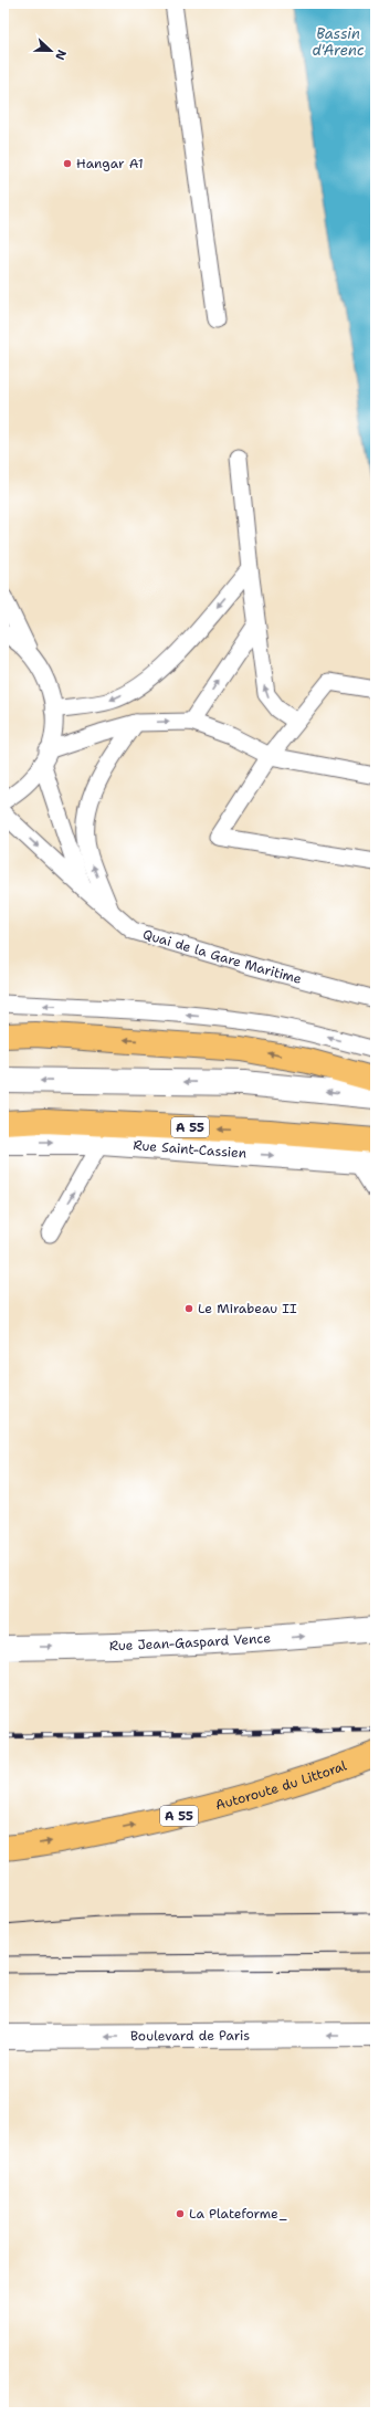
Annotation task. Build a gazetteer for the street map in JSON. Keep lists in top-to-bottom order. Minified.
{"streets":{"highway":["A 55","Autoroute du Littoral"],"street":["Rue Saint-Cassien","Rue Jean-Gaspard Vence","Boulevard de Paris"],"lane":["Quai de la Gare Maritime"]},"one_way":["Rue Jean-Gaspard Vence","Autoroute du Littoral","Boulevard de Paris"],"water":["Bassin d'Arenc"],"places":["Hangar A1","Le Mirabeau II","La Plateforme_"],"north":"right"}
